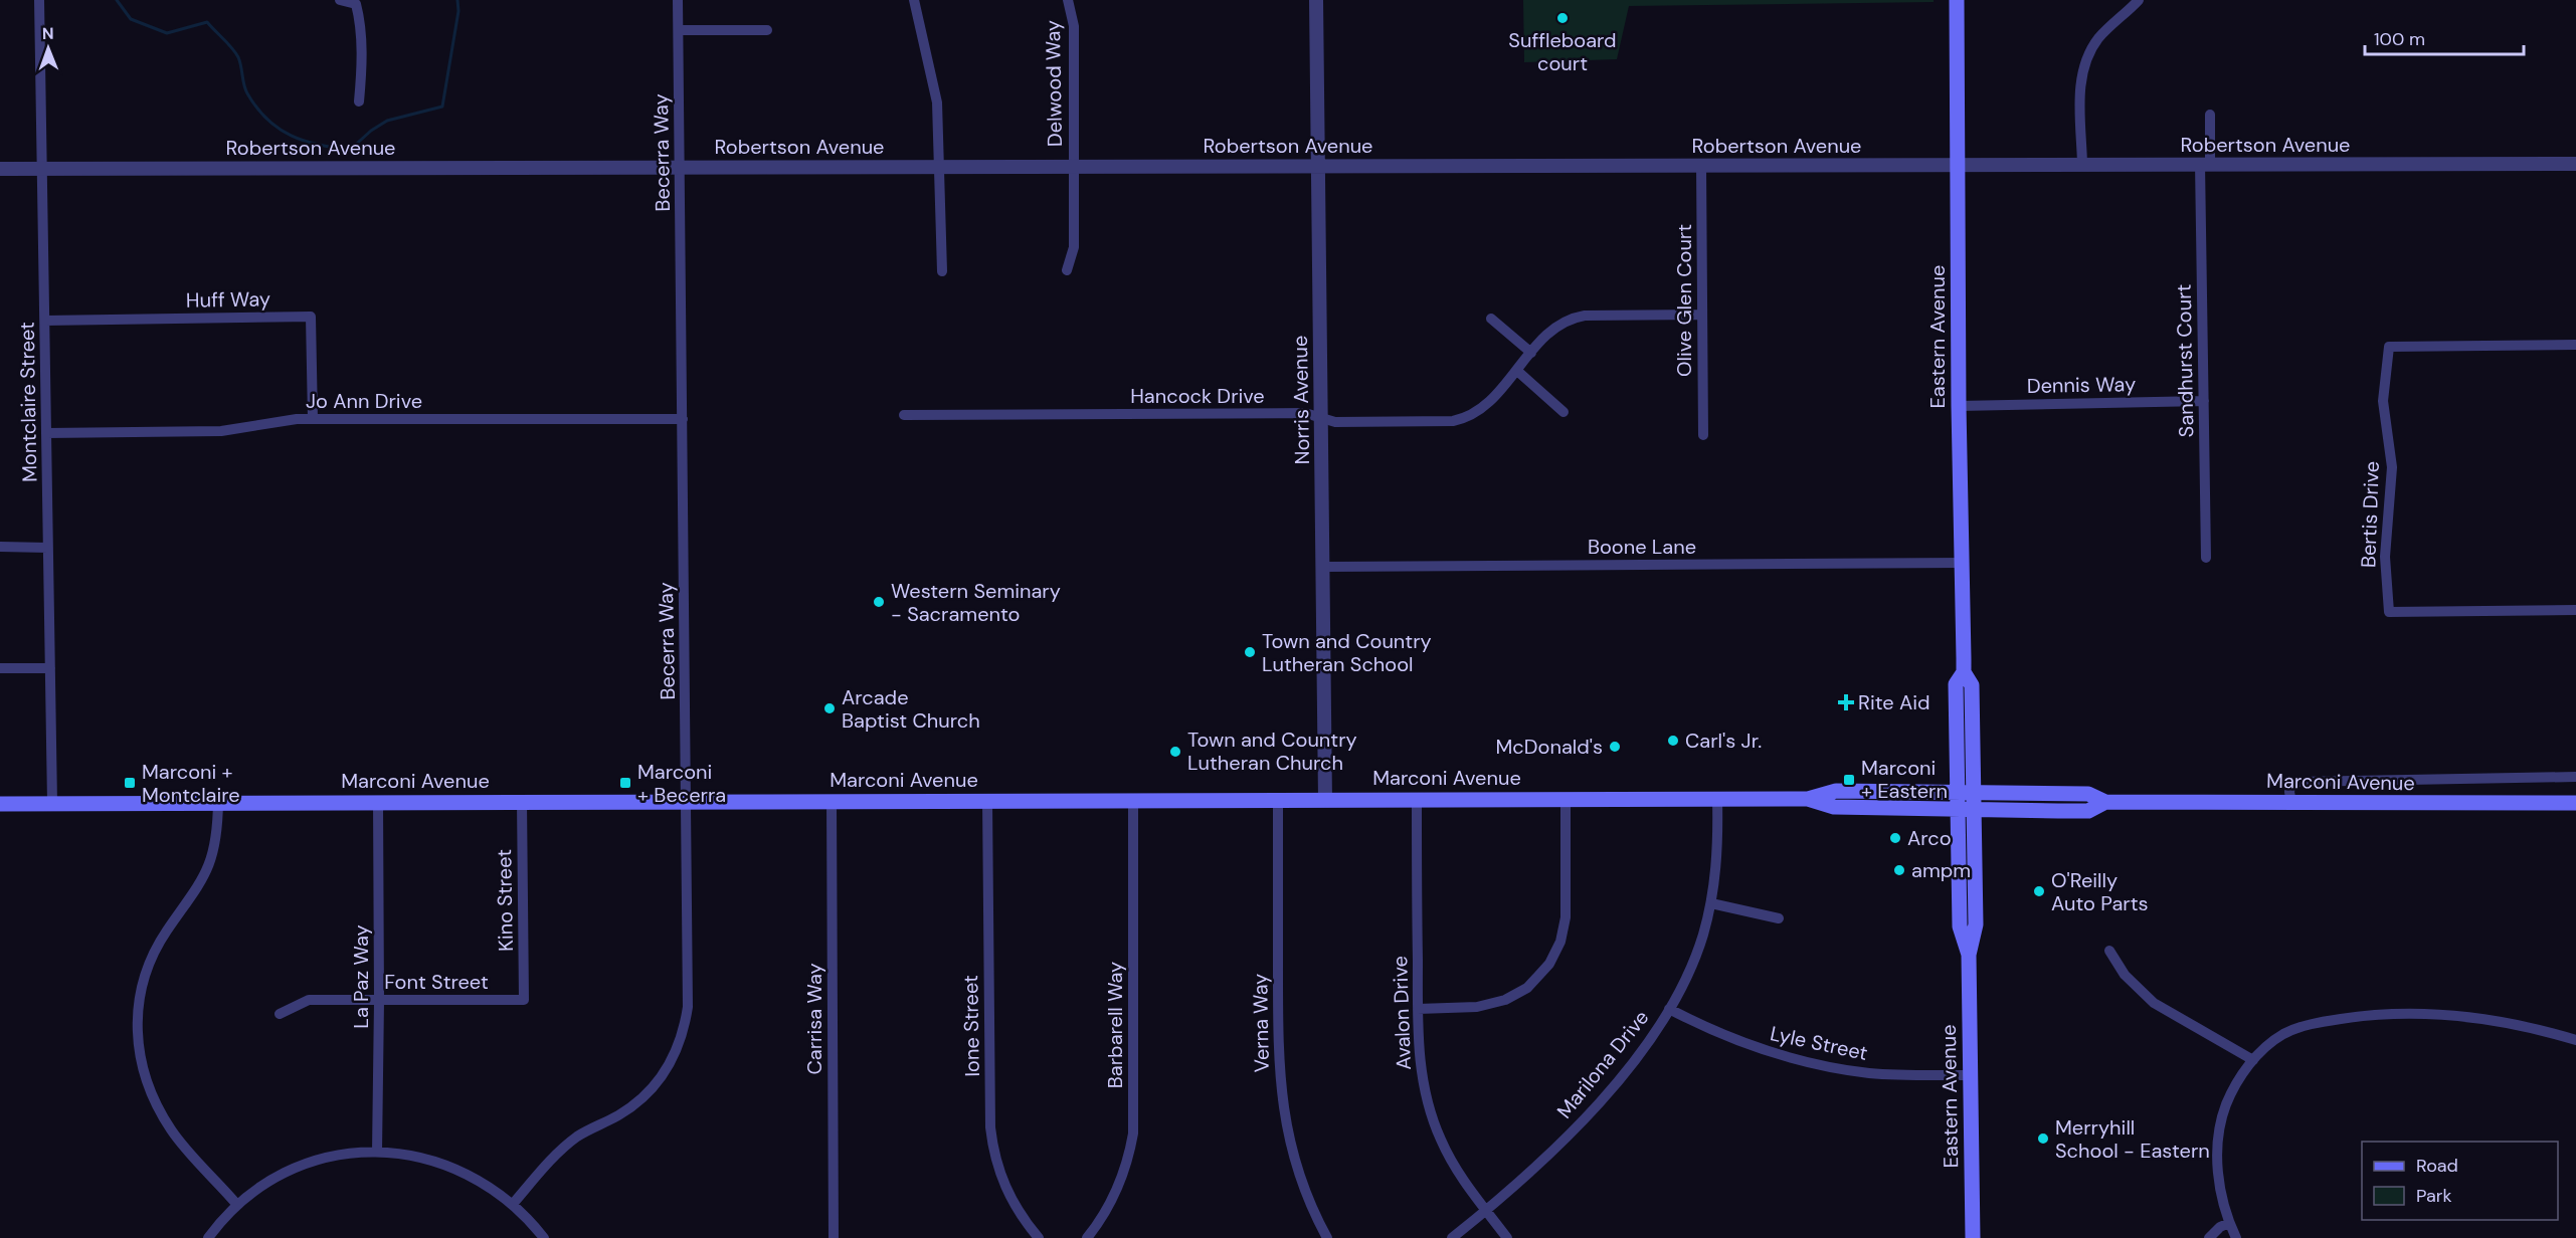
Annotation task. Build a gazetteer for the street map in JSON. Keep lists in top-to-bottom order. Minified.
{"streets":{"main road":["Eastern Avenue","Marconi Avenue"],"street":["Delwood Way","Robertson Avenue","Becerra Way","Huff Way","Olive Glen Court","Sandhurst Court","Dennis Way","Hancock Drive","Norris Avenue","Jo Ann Drive","Montclaire Street","Bertis Drive","Boone Lane","Kino Street","La Paz Way","Font Street","Avalon Drive","Carrisa Way","Verna Way","Barbarell Way","Ione Street","Lyle Street","Marilona Drive"]},"crossings":[["Delwood Way","Robertson Avenue"],["Robertson Avenue","Becerra Way"],["Robertson Avenue","Olive Glen Court"],["Robertson Avenue","Eastern Avenue"],["Robertson Avenue","Sandhurst Court"],["Robertson Avenue","Norris Avenue"],["Robertson Avenue","Montclaire Street"],["Becerra Way","Jo Ann Drive"],["Becerra Way","Marconi Avenue"],["Huff Way","Jo Ann Drive"],["Huff Way","Montclaire Street"],["Olive Glen Court","Hancock Drive"],["Eastern Avenue","Dennis Way"],["Eastern Avenue","Boone Lane"],["Eastern Avenue","Marconi Avenue"],["Eastern Avenue","Lyle Street"],["Sandhurst Court","Dennis Way"],["Hancock Drive","Norris Avenue"],["Norris Avenue","Boone Lane"],["Norris Avenue","Marconi Avenue"],["Jo Ann Drive","Montclaire Street"],["Montclaire Street","Marconi Avenue"],["Marconi Avenue","Kino Street"],["Marconi Avenue","La Paz Way"],["Marconi Avenue","Avalon Drive"],["Marconi Avenue","Carrisa Way"],["Marconi Avenue","Verna Way"],["Marconi Avenue","Barbarell Way"],["Marconi Avenue","Ione Street"],["Marconi Avenue","Marilona Drive"],["Kino Street","Font Street"],["La Paz Way","Font Street"],["Avalon Drive","Marilona Drive"],["Lyle Street","Marilona Drive"]],"places":{"other":["Suffleboard court","Western Seminary - Sacramento","Town and Country Lutheran School","Arcade Baptist Church","Carl's Jr.","McDonald's","Town and Country Lutheran Church","Arco","ampm","O'Reilly Auto Parts","Merryhill School - Eastern"],"health":["Rite Aid"],"transit":["Marconi + Eastern","Marconi + Montclaire","Marconi + Becerra"]},"legend":["Road","Park"],"scale_bar":"100 m","north":"top"}
